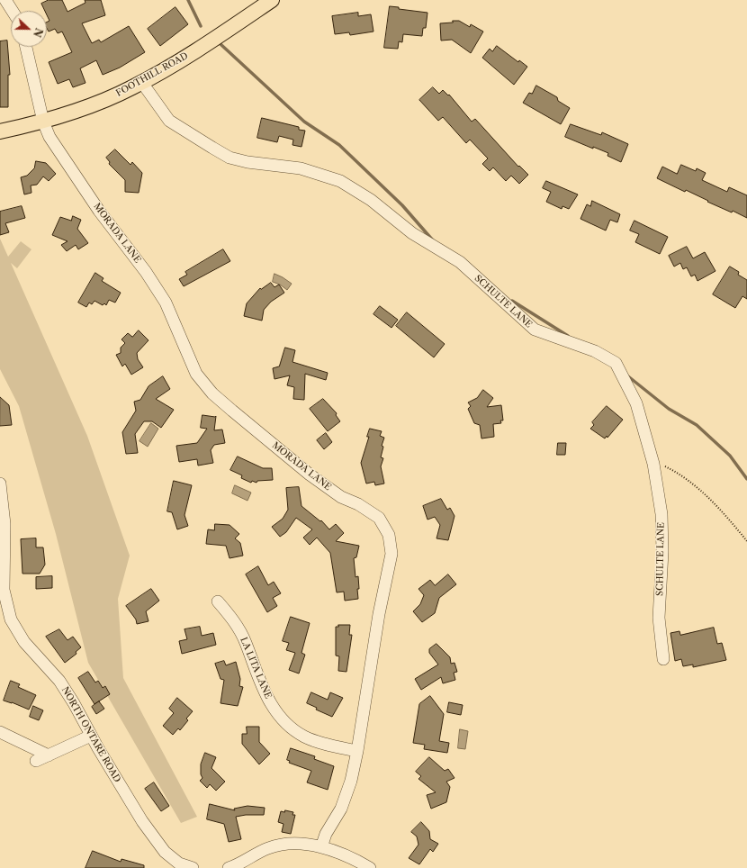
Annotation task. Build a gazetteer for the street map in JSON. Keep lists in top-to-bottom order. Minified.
{"streets":{"main road":["FOOTHILL ROAD"],"street":["MORADA LANE","SCHULTE LANE","LA LITA LANE","NORTH ONTARE ROAD"]},"crossings":[["FOOTHILL ROAD","MORADA LANE"],["FOOTHILL ROAD","SCHULTE LANE"],["MORADA LANE","LA LITA LANE"]],"north":"right"}
